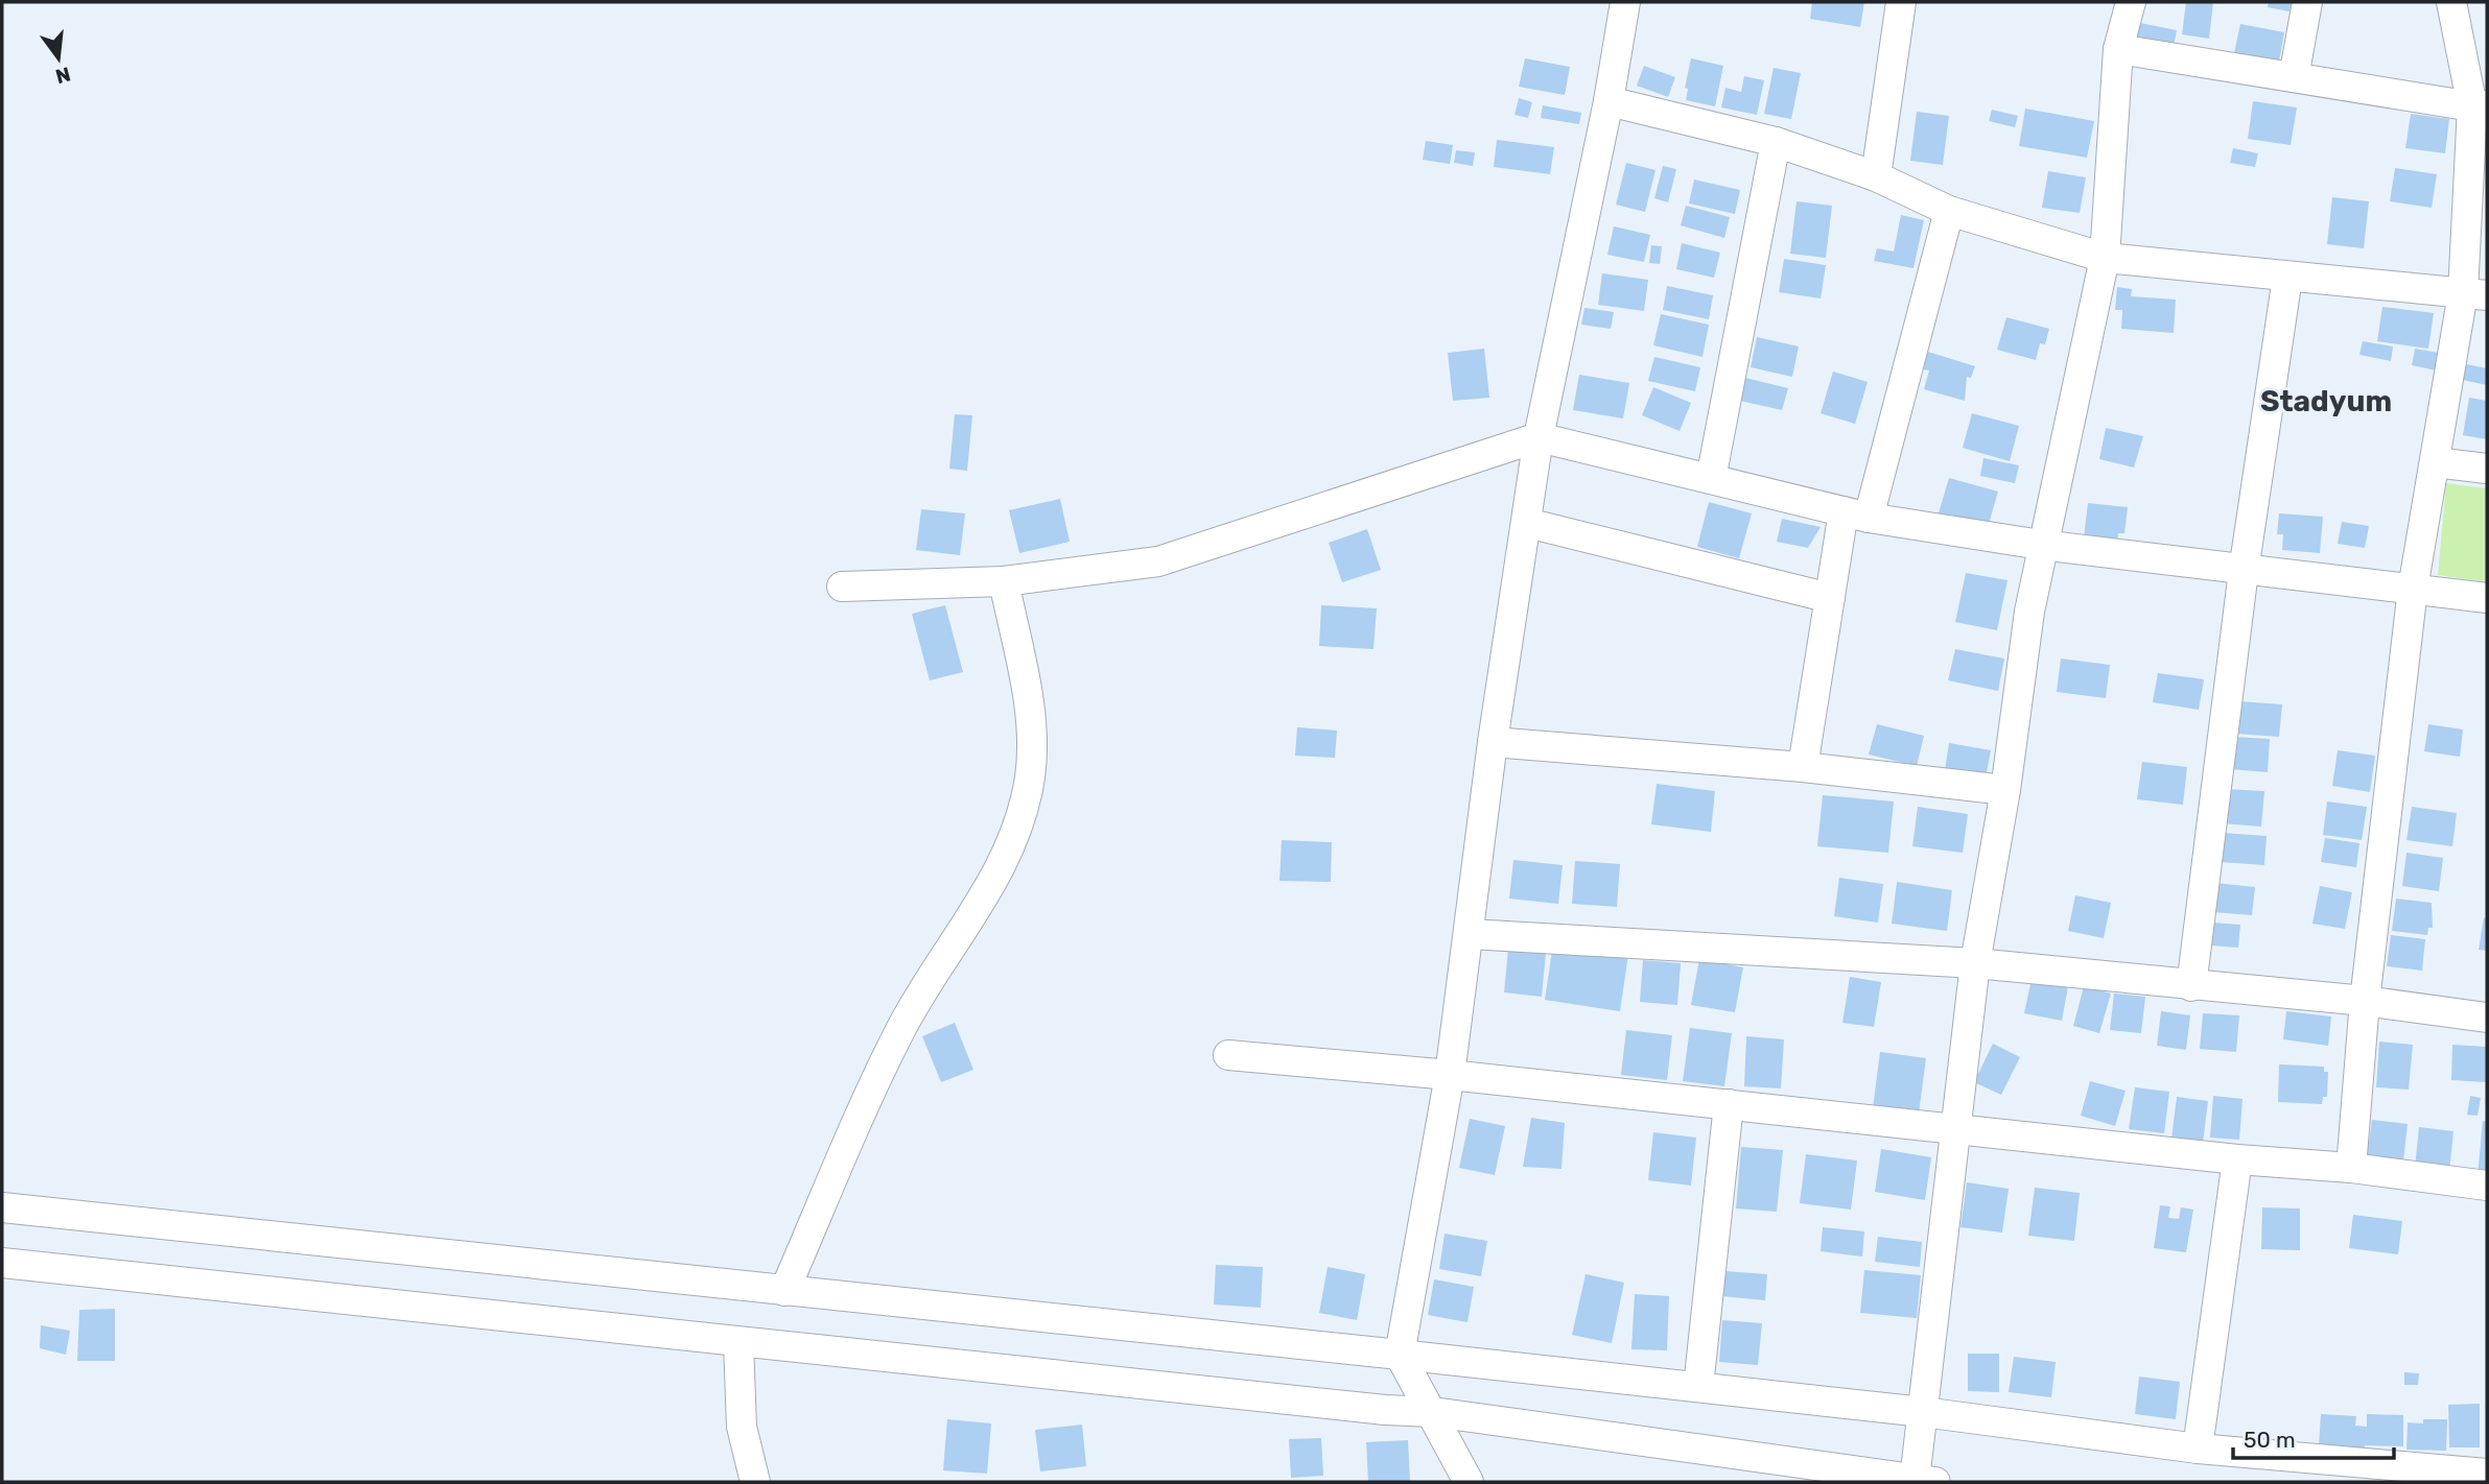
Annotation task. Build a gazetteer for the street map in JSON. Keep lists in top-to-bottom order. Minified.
{"districts":["Stadyum"],"scale_bar":"50 m","north":"bottom"}
